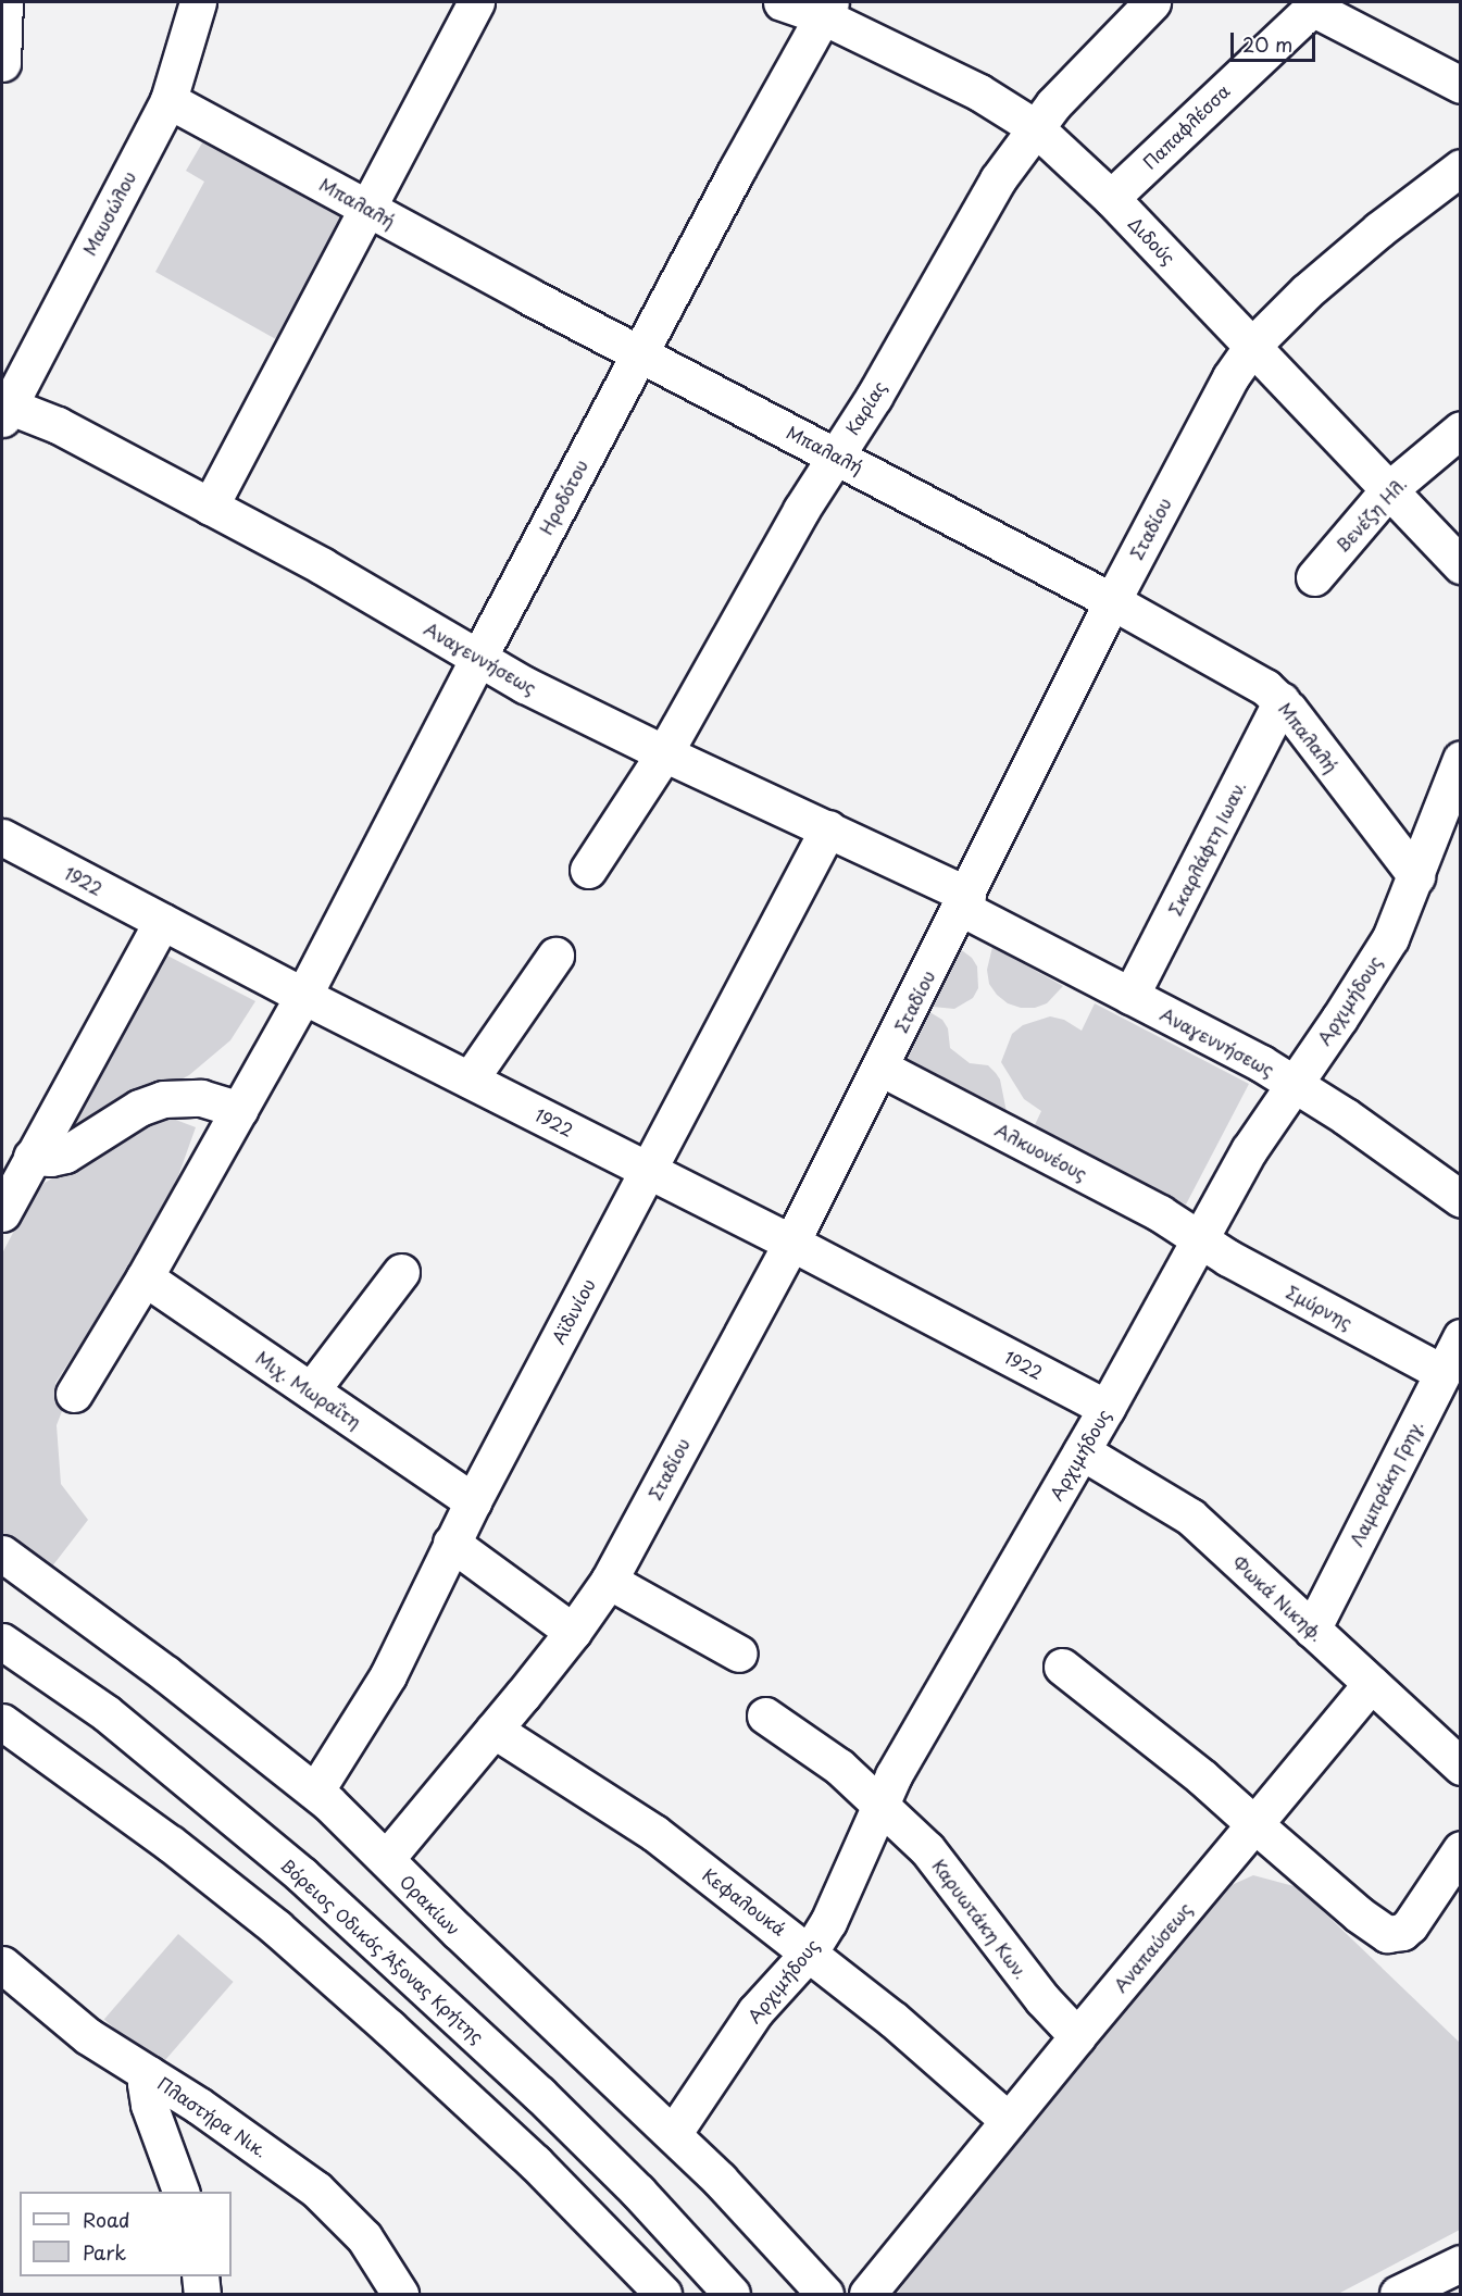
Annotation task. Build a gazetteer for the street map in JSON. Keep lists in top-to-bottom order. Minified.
{"streets":{"main road":["Παπαφλέσσα","Μπαλαλή","Μαυσώλου","Διδούς","Καρίας","Ηροδότου","Βενέζη Ηλ.","Σταδίου","Αναγεννήσεως","Σκαρλάφτη Ιωαν.","1922","Αρχιμήδους","Αλκυονέους","Σμύρνης","Αϊδινίου","Μιχ. Μωραΐτη","Λαμπράκη Γρηγ.","Φωκά Νικηφ.","Κεφαλουκά","Ορακίων","Καρυωτάκη Κων.","Αναπαύσεως","Βόρειος Οδικός Άξονας Κρήτης","Πλαστήρα Νικ."]},"crossings":[["Παπαφλέσσα","Διδούς"],["Μπαλαλή","Μαυσώλου"],["Μπαλαλή","Καρίας"],["Μπαλαλή","Ηροδότου"],["Μπαλαλή","Σταδίου"],["Μπαλαλή","Σκαρλάφτη Ιωαν."],["Μπαλαλή","Αρχιμήδους"],["Μαυσώλου","Αναγεννήσεως"],["Διδούς","Καρίας"],["Διδούς","Ηροδότου"],["Διδούς","Βενέζη Ηλ."],["Διδούς","Σταδίου"],["Καρίας","Αναγεννήσεως"],["Ηροδότου","Αναγεννήσεως"],["Ηροδότου","1922"],["Ηροδότου","Μιχ. Μωραΐτη"],["Σταδίου","Αναγεννήσεως"],["Σταδίου","1922"],["Σταδίου","Αλκυονέους"],["Σταδίου","Κεφαλουκά"],["Σταδίου","Ορακίων"],["Αναγεννήσεως","Σκαρλάφτη Ιωαν."],["Αναγεννήσεως","Αρχιμήδους"],["Αναγεννήσεως","Αϊδινίου"],["1922","Αρχιμήδους"],["1922","Αϊδινίου"],["Αρχιμήδους","Αλκυονέους"],["Αρχιμήδους","Σμύρνης"],["Αρχιμήδους","Φωκά Νικηφ."],["Αρχιμήδους","Κεφαλουκά"],["Αρχιμήδους","Ορακίων"],["Αρχιμήδους","Καρυωτάκη Κων."],["Αλκυονέους","Σμύρνης"],["Σμύρνης","Λαμπράκη Γρηγ."],["Αϊδινίου","Μιχ. Μωραΐτη"],["Αϊδινίου","Ορακίων"],["Λαμπράκη Γρηγ.","Φωκά Νικηφ."],["Φωκά Νικηφ.","Αναπαύσεως"],["Κεφαλουκά","Αναπαύσεως"],["Καρυωτάκη Κων.","Αναπαύσεως"]],"legend":["Road","Park"],"scale_bar":"20 m"}
